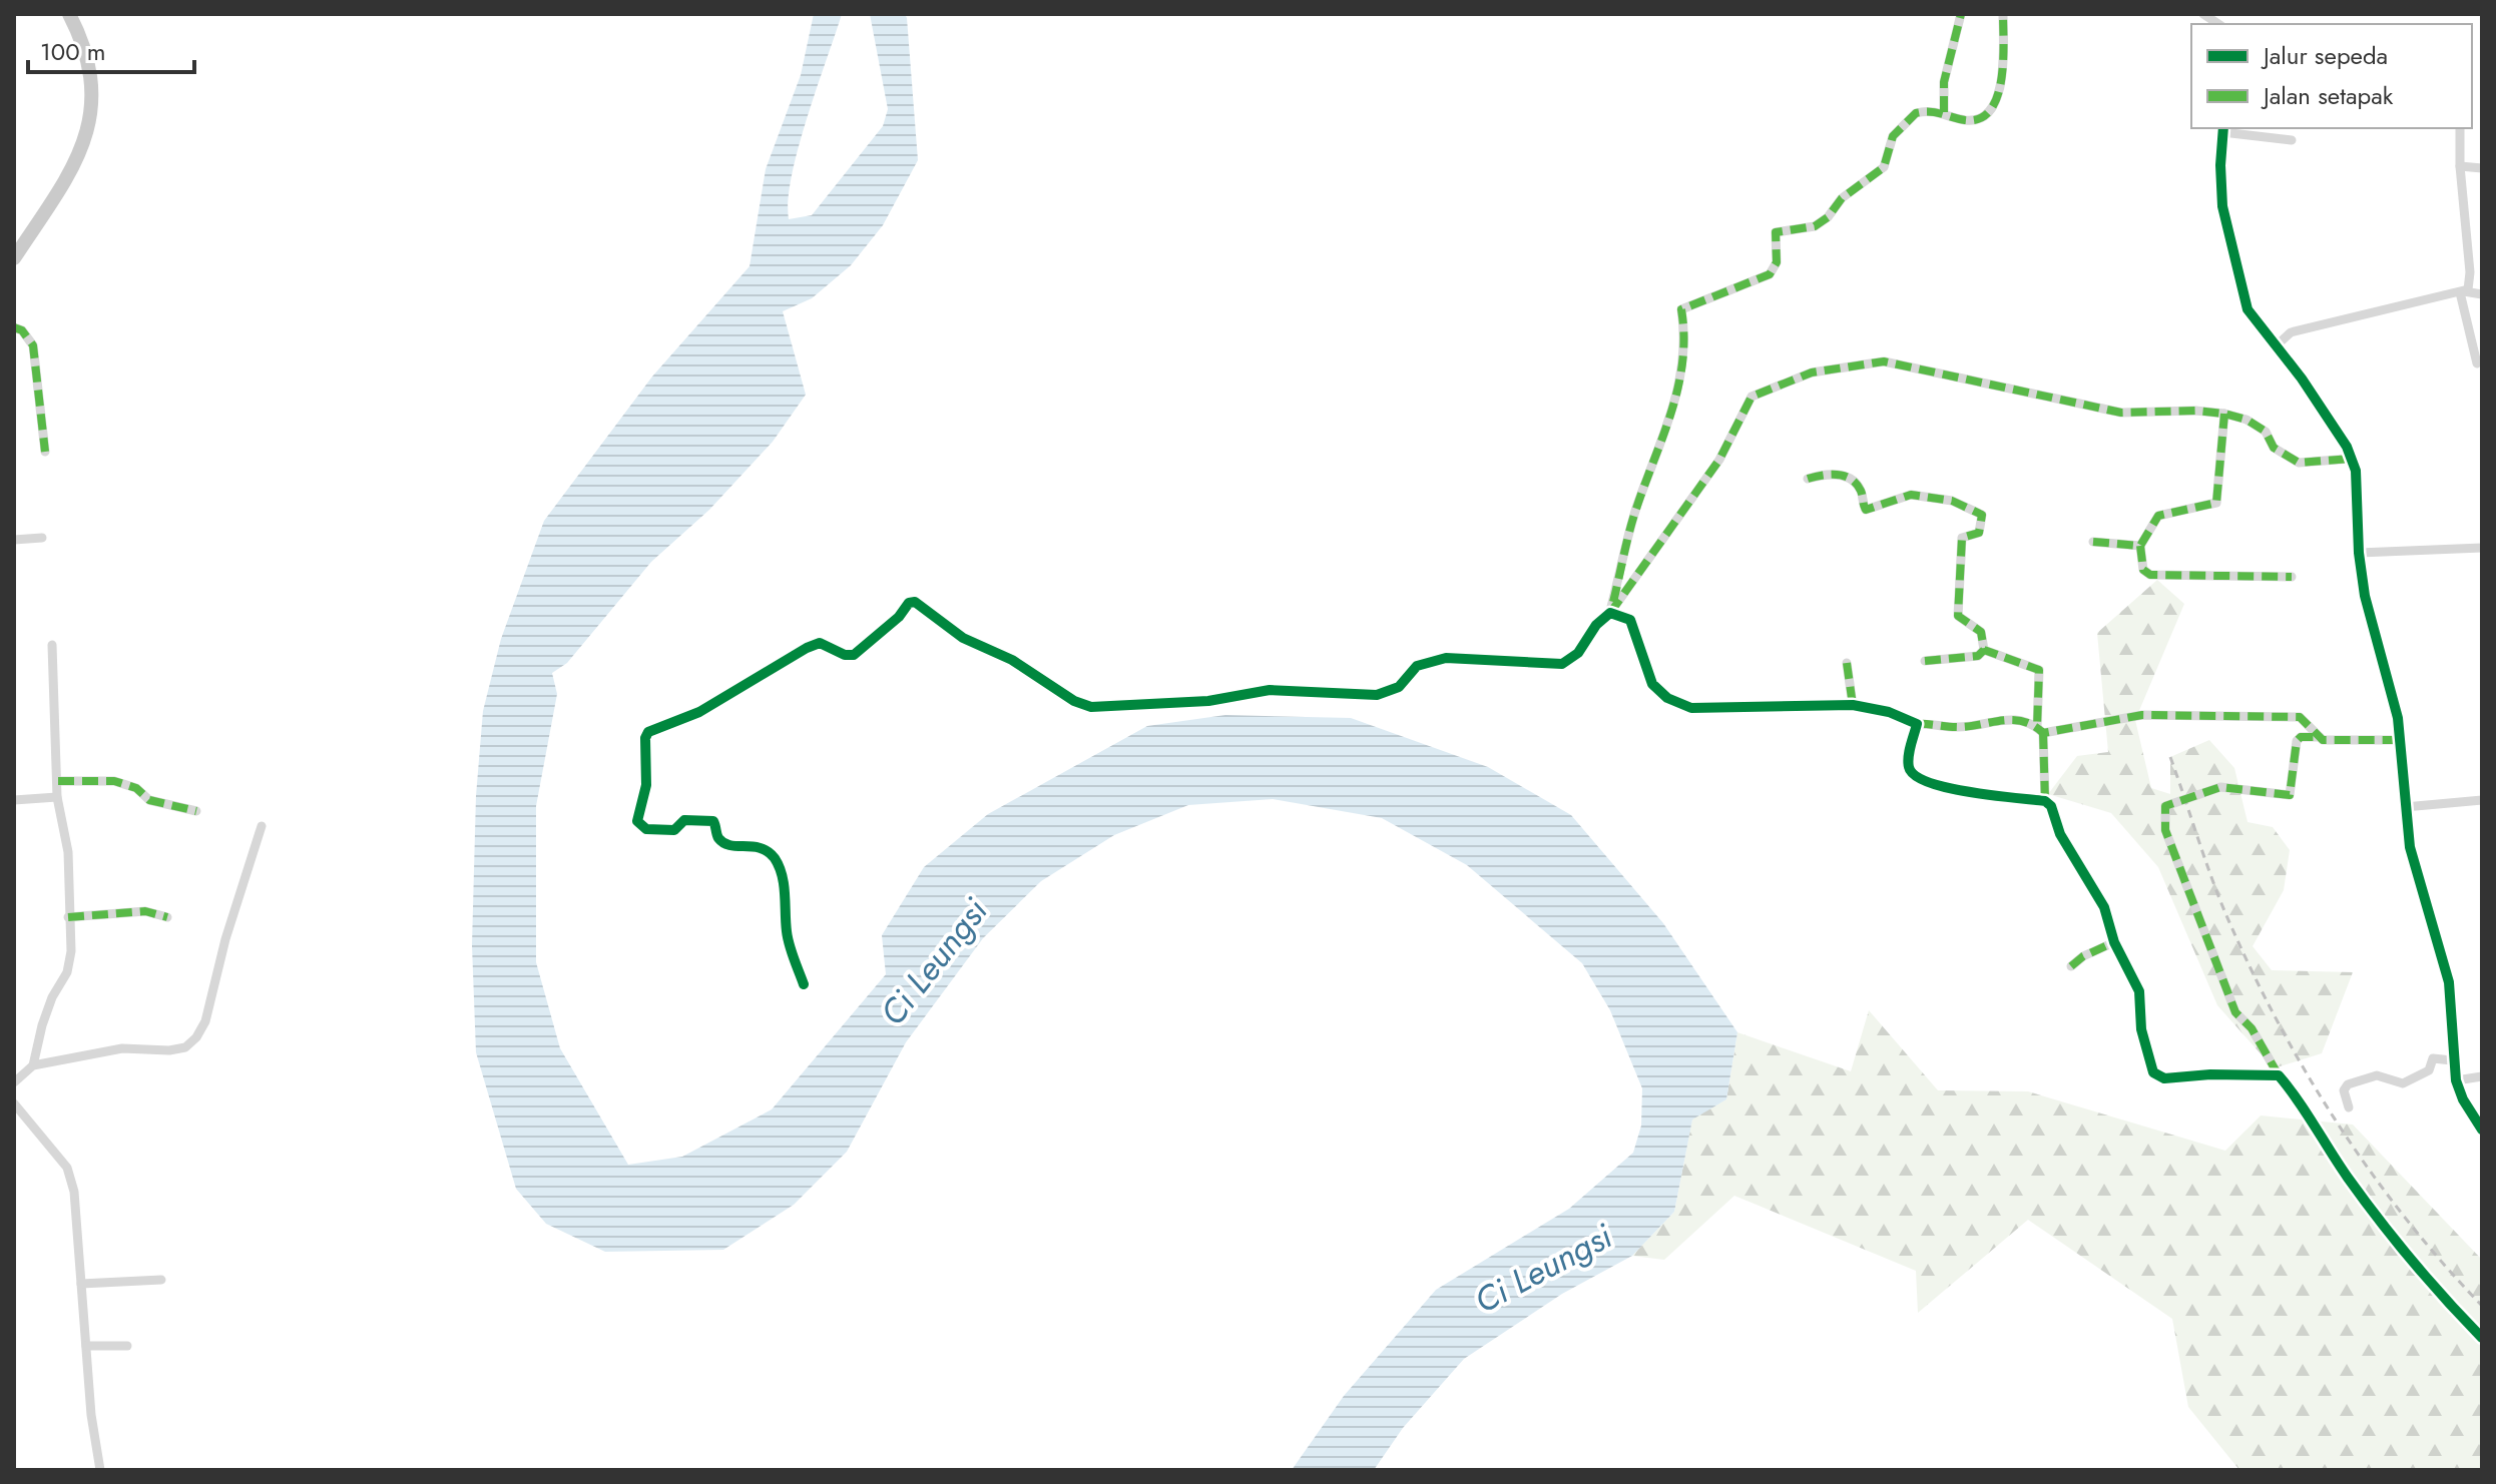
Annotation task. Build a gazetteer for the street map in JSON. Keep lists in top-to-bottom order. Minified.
{"water":["Ci Leungsi"],"legend":["Jalur sepeda","Jalan setapak"],"scale_bar":"100 m"}
